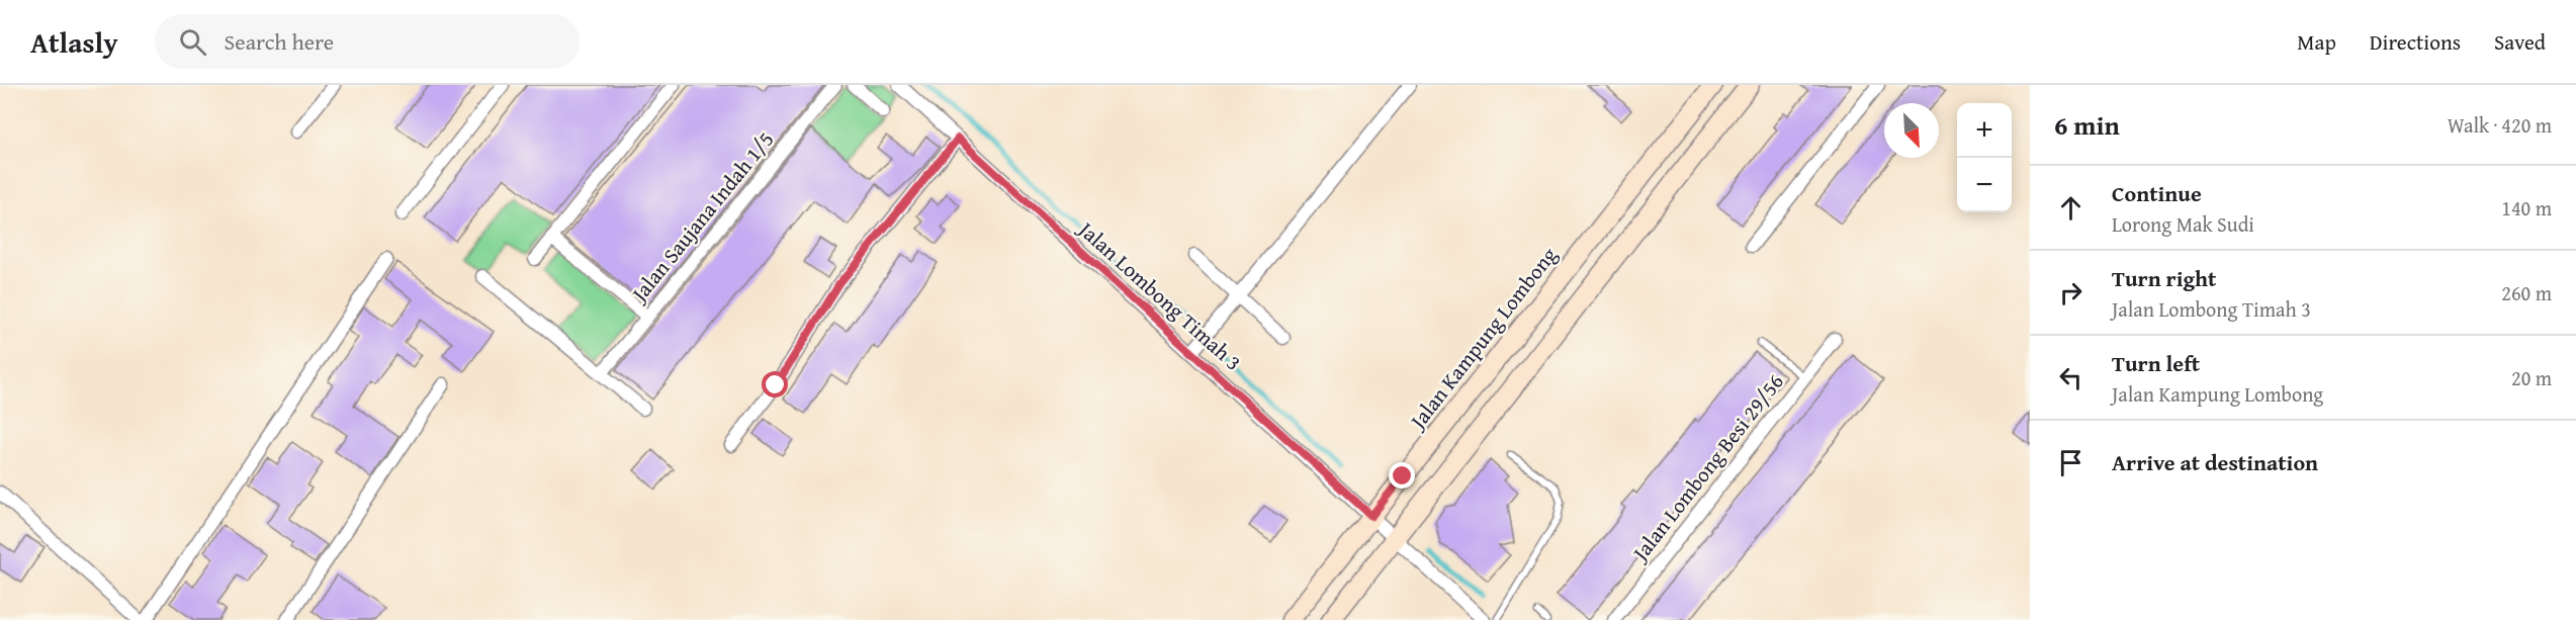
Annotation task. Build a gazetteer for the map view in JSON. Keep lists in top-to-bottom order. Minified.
{"streets":{"street":["Jalan Saujana Indah 1/5","Jalan Lombong Timah 3","Jalan Kampung Lombong","Jalan Lombong Besi 29/56"]},"crossings":[["Jalan Lombong Timah 3","Jalan Kampung Lombong"]],"north":"bottom right","page":{"header":"Atlasly","search":"Search here","nav":["Map","Directions","Saved"],"heading":["6 min","Walk · 420 m"],"map_buttons":["+","−"],"list":[["Continue","Lorong Mak Sudi","140 m"],["Turn right","Jalan Lombong Timah 3","260 m"],["Turn left","Jalan Kampung Lombong","20 m"],"Arrive at destination"]}}
